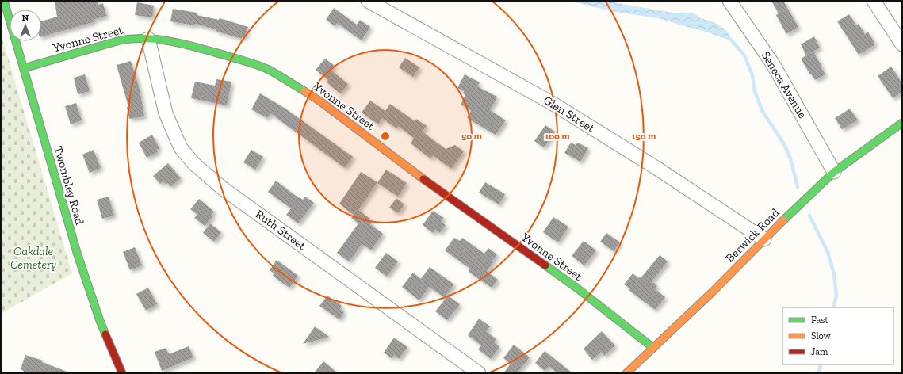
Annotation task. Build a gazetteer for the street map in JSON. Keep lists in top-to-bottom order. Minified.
{"streets":{"street":["Yvonne Street","Seneca Avenue","Glen Street","Twombley Road","Ruth Street","Berwick Road"]},"crossings":[["Yvonne Street","Twombley Road"],["Yvonne Street","Ruth Street"],["Yvonne Street","Berwick Road"],["Seneca Avenue","Berwick Road"],["Glen Street","Berwick Road"]],"parks":["Oakdale Cemetery"],"legend":["Fast","Slow","Jam"],"north":"top","rings":["50 m","100 m","150 m"]}
